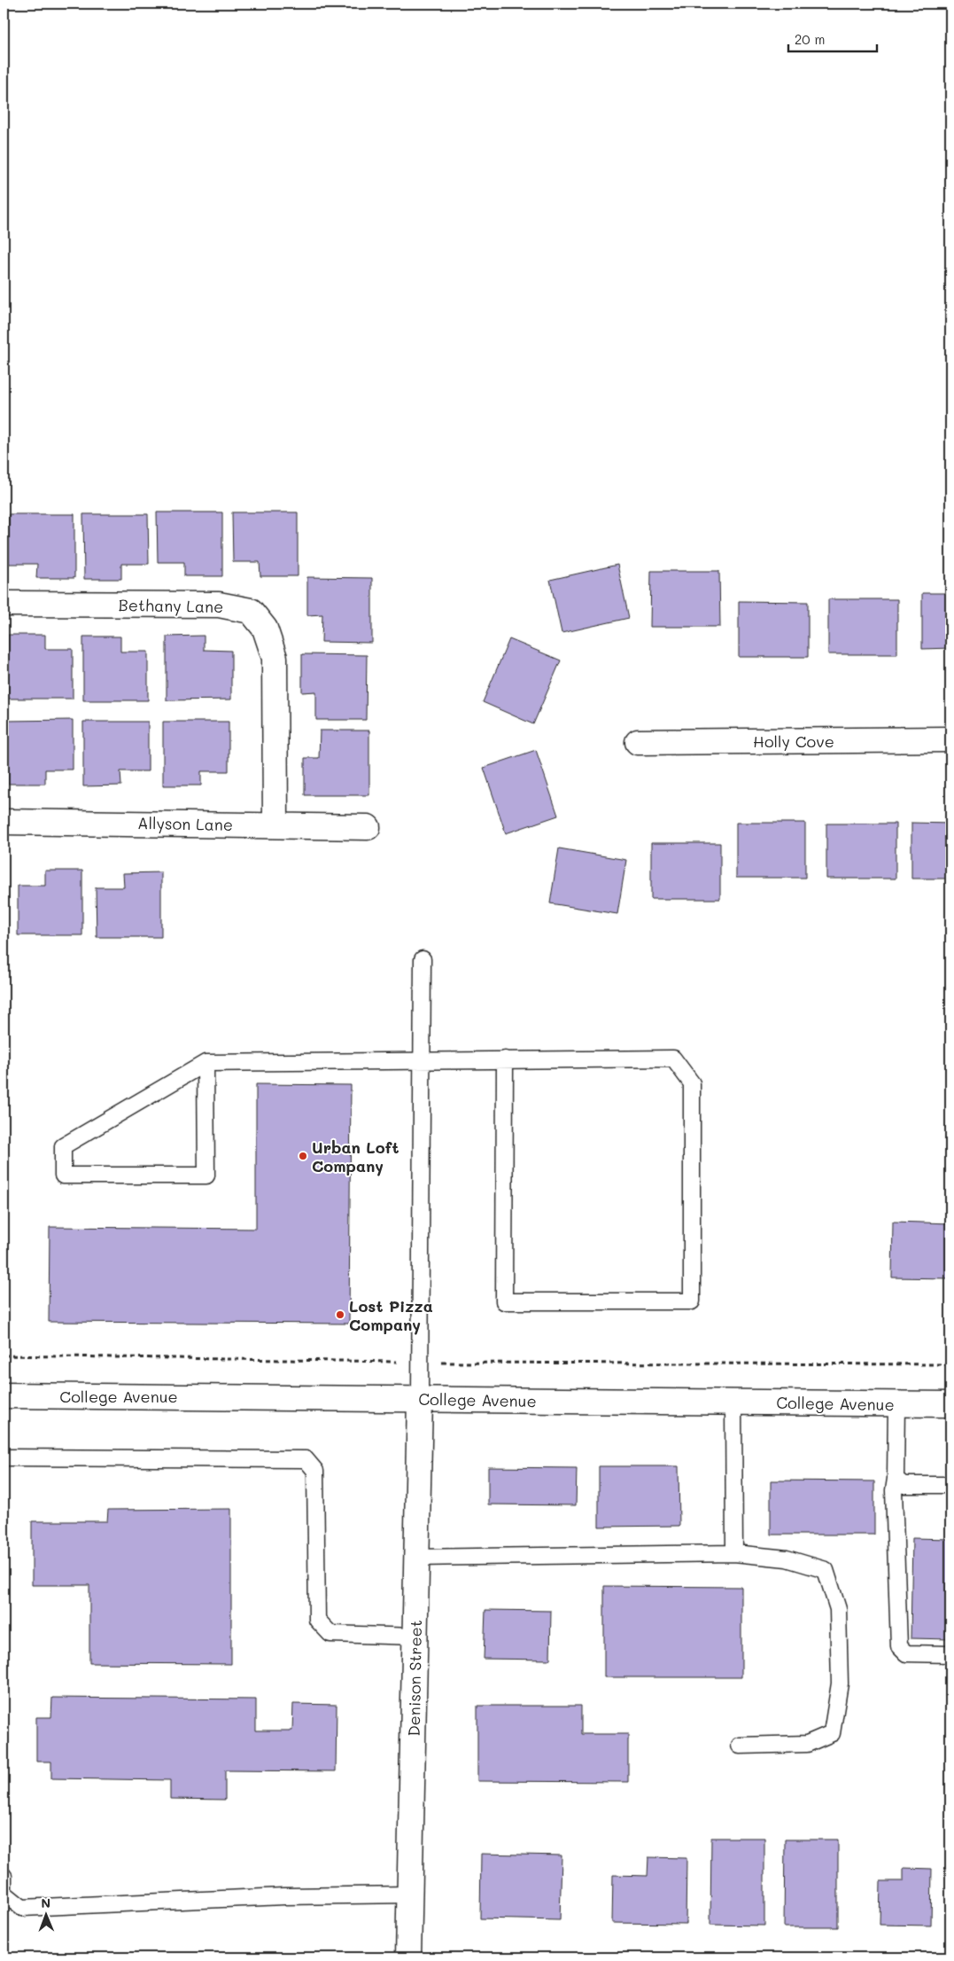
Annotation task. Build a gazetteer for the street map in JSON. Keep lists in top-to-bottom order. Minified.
{"streets":{"street":["Bethany Lane","Holly Cove","Allyson Lane","College Avenue","Denison Street"]},"crossings":[["Bethany Lane","Allyson Lane"],["College Avenue","Denison Street"]],"places":["Urban Loft Company","Lost Pizza Company"],"scale_bar":"20 m","north":"top"}
